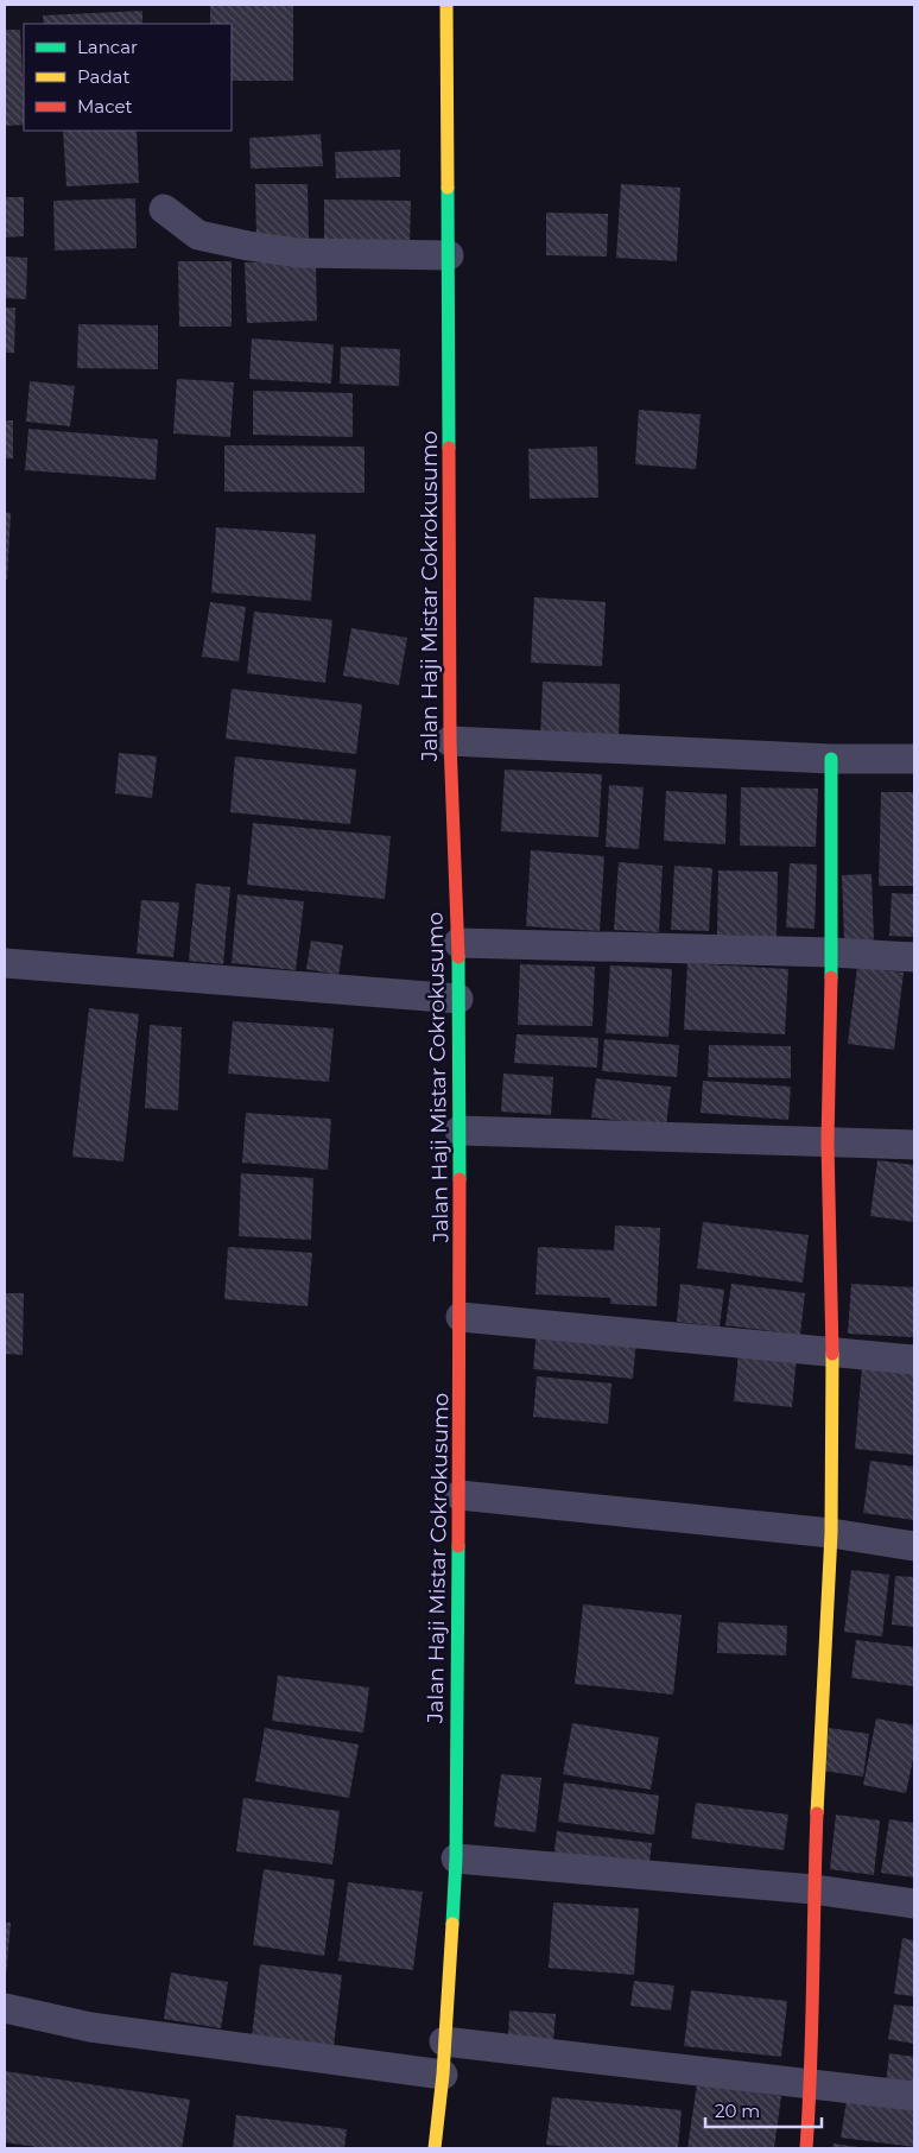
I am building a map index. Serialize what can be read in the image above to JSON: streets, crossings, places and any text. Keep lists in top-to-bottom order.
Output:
{
  "streets": {
    "main road": ["Jalan Haji Mistar Cokrokusumo"]
  },
  "legend": ["Lancar", "Padat", "Macet"],
  "scale_bar": "20 m"
}
